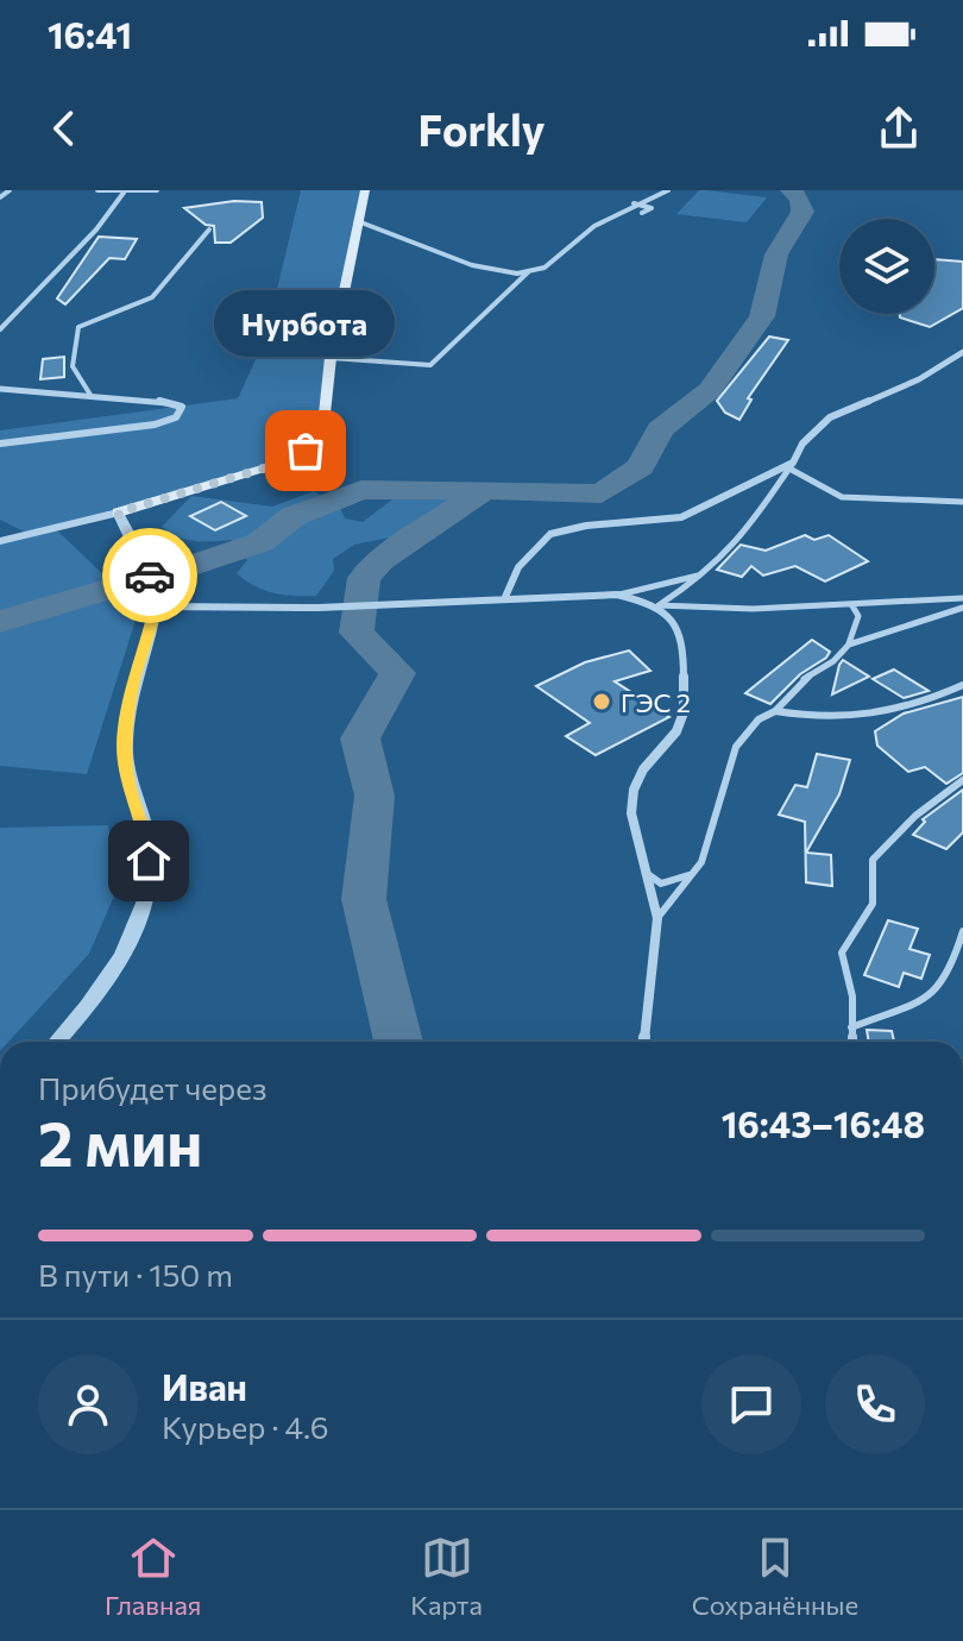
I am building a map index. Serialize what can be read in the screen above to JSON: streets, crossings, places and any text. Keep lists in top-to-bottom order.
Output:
{
  "places": ["Нурбота", "ГЭС 2"],
  "page": {
    "status": "16:41",
    "header": "Forkly",
    "bubble": "Нурбота",
    "heading": ["2 мин", "Прибудет через", "16:43–16:48"],
    "panel": ["Иван", "Курьер · 4.6"],
    "bar": "В пути · 150 m",
    "tabs": ["Главная", "Карта", "Сохранённые"]
  }
}
